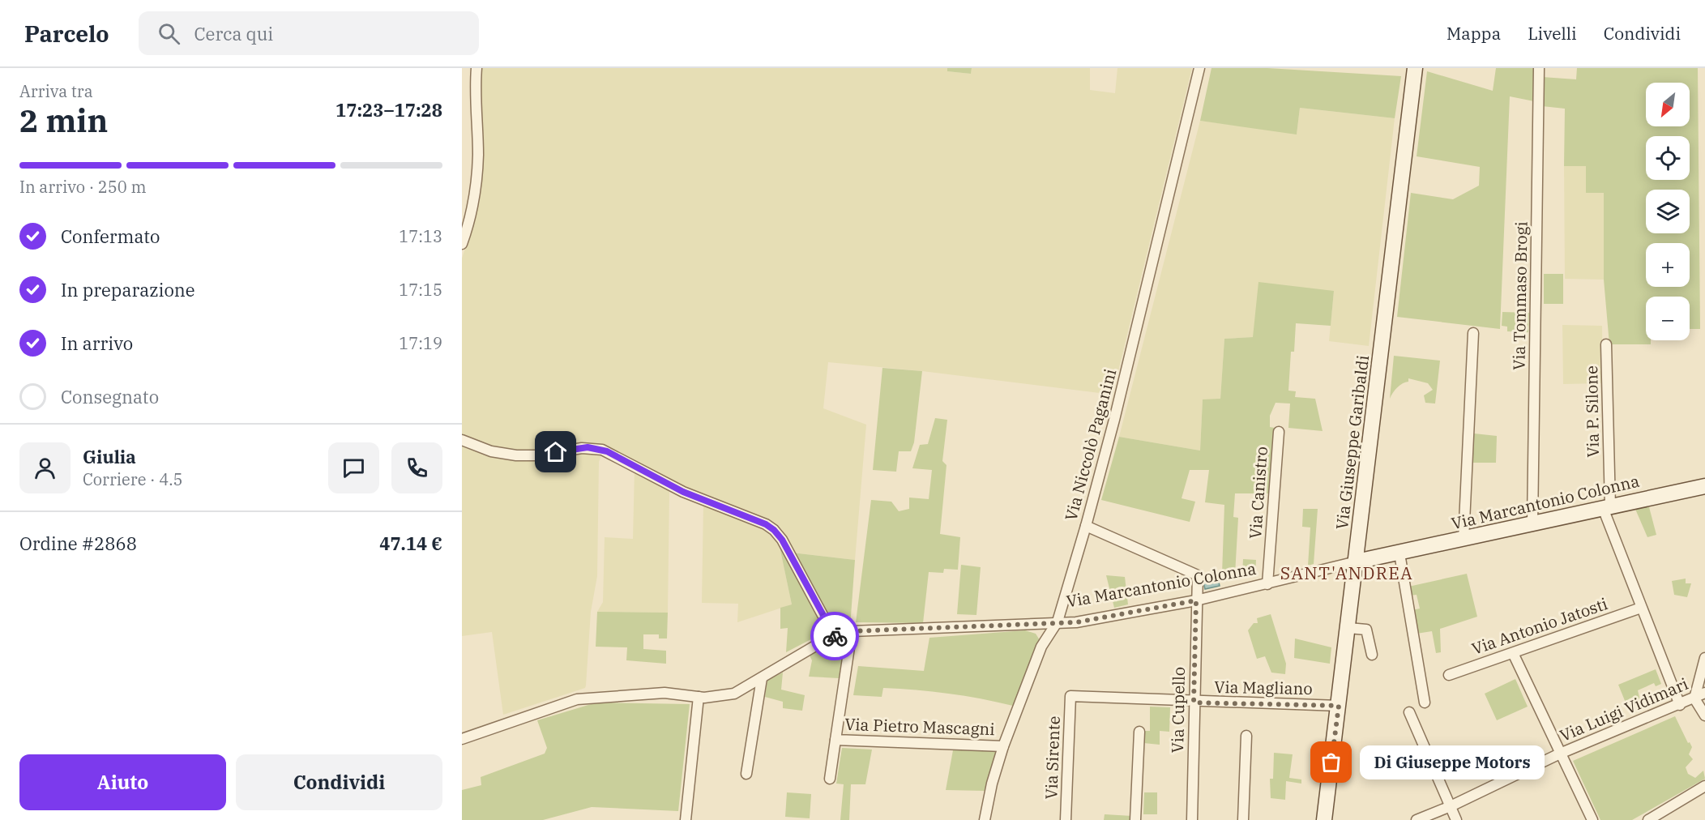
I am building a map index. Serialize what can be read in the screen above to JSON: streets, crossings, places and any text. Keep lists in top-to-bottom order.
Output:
{
  "streets": {
    "street": [
      "Via Tommaso Brogi",
      "Via P. Silone",
      "Via Giuseppe Garibaldi",
      "Via Niccolò Paganini",
      "Via Canistro",
      "Via Marcantonio Colonna",
      "Via Antonio Jatosti",
      "Via Magliano",
      "Via Cupello",
      "Via Luigi Vidimari",
      "Via Pietro Mascagni",
      "Via Sirente"
    ]
  },
  "crossings": [
    ["Via Tommaso Brogi", "Via Marcantonio Colonna"],
    ["Via P. Silone", "Via Marcantonio Colonna"],
    ["Via P. Silone", "Via Antonio Jatosti"],
    ["Via P. Silone", "Via Luigi Vidimari"],
    ["Via Giuseppe Garibaldi", "Via Marcantonio Colonna"],
    ["Via Giuseppe Garibaldi", "Via Magliano"],
    ["Via Niccolò Paganini", "Via Marcantonio Colonna"],
    ["Via Niccolò Paganini", "Via Cupello"],
    ["Via Niccolò Paganini", "Via Pietro Mascagni"],
    ["Via Canistro", "Via Marcantonio Colonna"],
    ["Via Marcantonio Colonna", "Via Cupello"],
    ["Via Marcantonio Colonna", "Via Pietro Mascagni"],
    ["Via Magliano", "Via Cupello"],
    ["Via Magliano", "Via Sirente"]
  ],
  "districts": ["SANT'ANDREA"],
  "places": ["Di Giuseppe Motors"],
  "north": "bottom left",
  "page": {
    "header": "Parcelo",
    "search": "Cerca qui",
    "nav": ["Mappa", "Livelli", "Condividi"],
    "heading": ["2 min", "Arriva tra", "17:23–17:28"],
    "panel": [
      "Giulia",
      "Corriere · 4.5",
      "Ordine #2868",
      "47.14 €"
    ],
    "map_buttons": ["+", "−"],
    "bar": "In arrivo · 250 m",
    "list": [
      ["Confermato", "17:13"],
      ["In preparazione", "17:15"],
      ["In arrivo", "17:19"],
      "Consegnato"
    ],
    "buttons": ["Aiuto", "Condividi"],
    "bubble": "Di Giuseppe Motors"
  }
}
